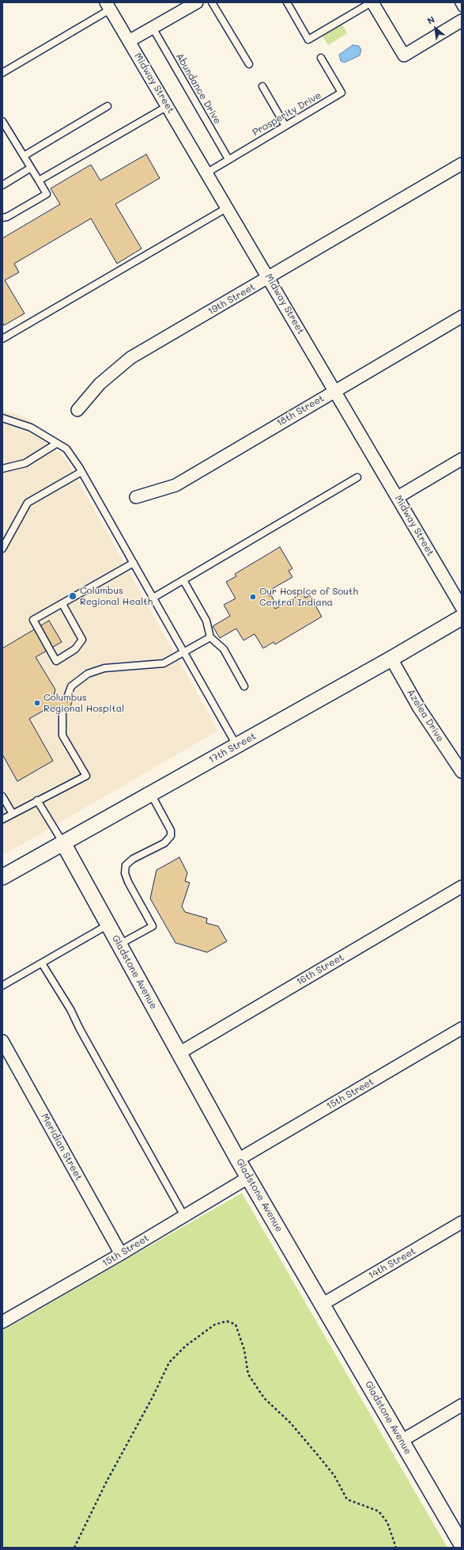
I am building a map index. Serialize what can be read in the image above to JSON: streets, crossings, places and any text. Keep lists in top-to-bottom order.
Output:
{
  "streets": {
    "street": [
      "Midway Street",
      "19th Street",
      "18th Street",
      "Azelea Drive",
      "17th Street",
      "16th Street",
      "Gladstone Avenue",
      "15th Street",
      "Meridian Street",
      "14th Street"
    ],
    "lane": ["Abundance Drive", "Prosperity Drive"]
  },
  "crossings": [
    ["Midway Street", "Prosperity Drive"],
    ["Midway Street", "19th Street"],
    ["Midway Street", "18th Street"],
    ["Abundance Drive", "Prosperity Drive"],
    ["Azelea Drive", "17th Street"],
    ["17th Street", "Gladstone Avenue"],
    ["16th Street", "Gladstone Avenue"],
    ["Gladstone Avenue", "15th Street"],
    ["Gladstone Avenue", "14th Street"],
    ["15th Street", "Meridian Street"]
  ],
  "places": ["Columbus Regional Health", "Our Hospice of South Central Indiana", "Columbus Regional Hospital"],
  "north": "top left"
}
